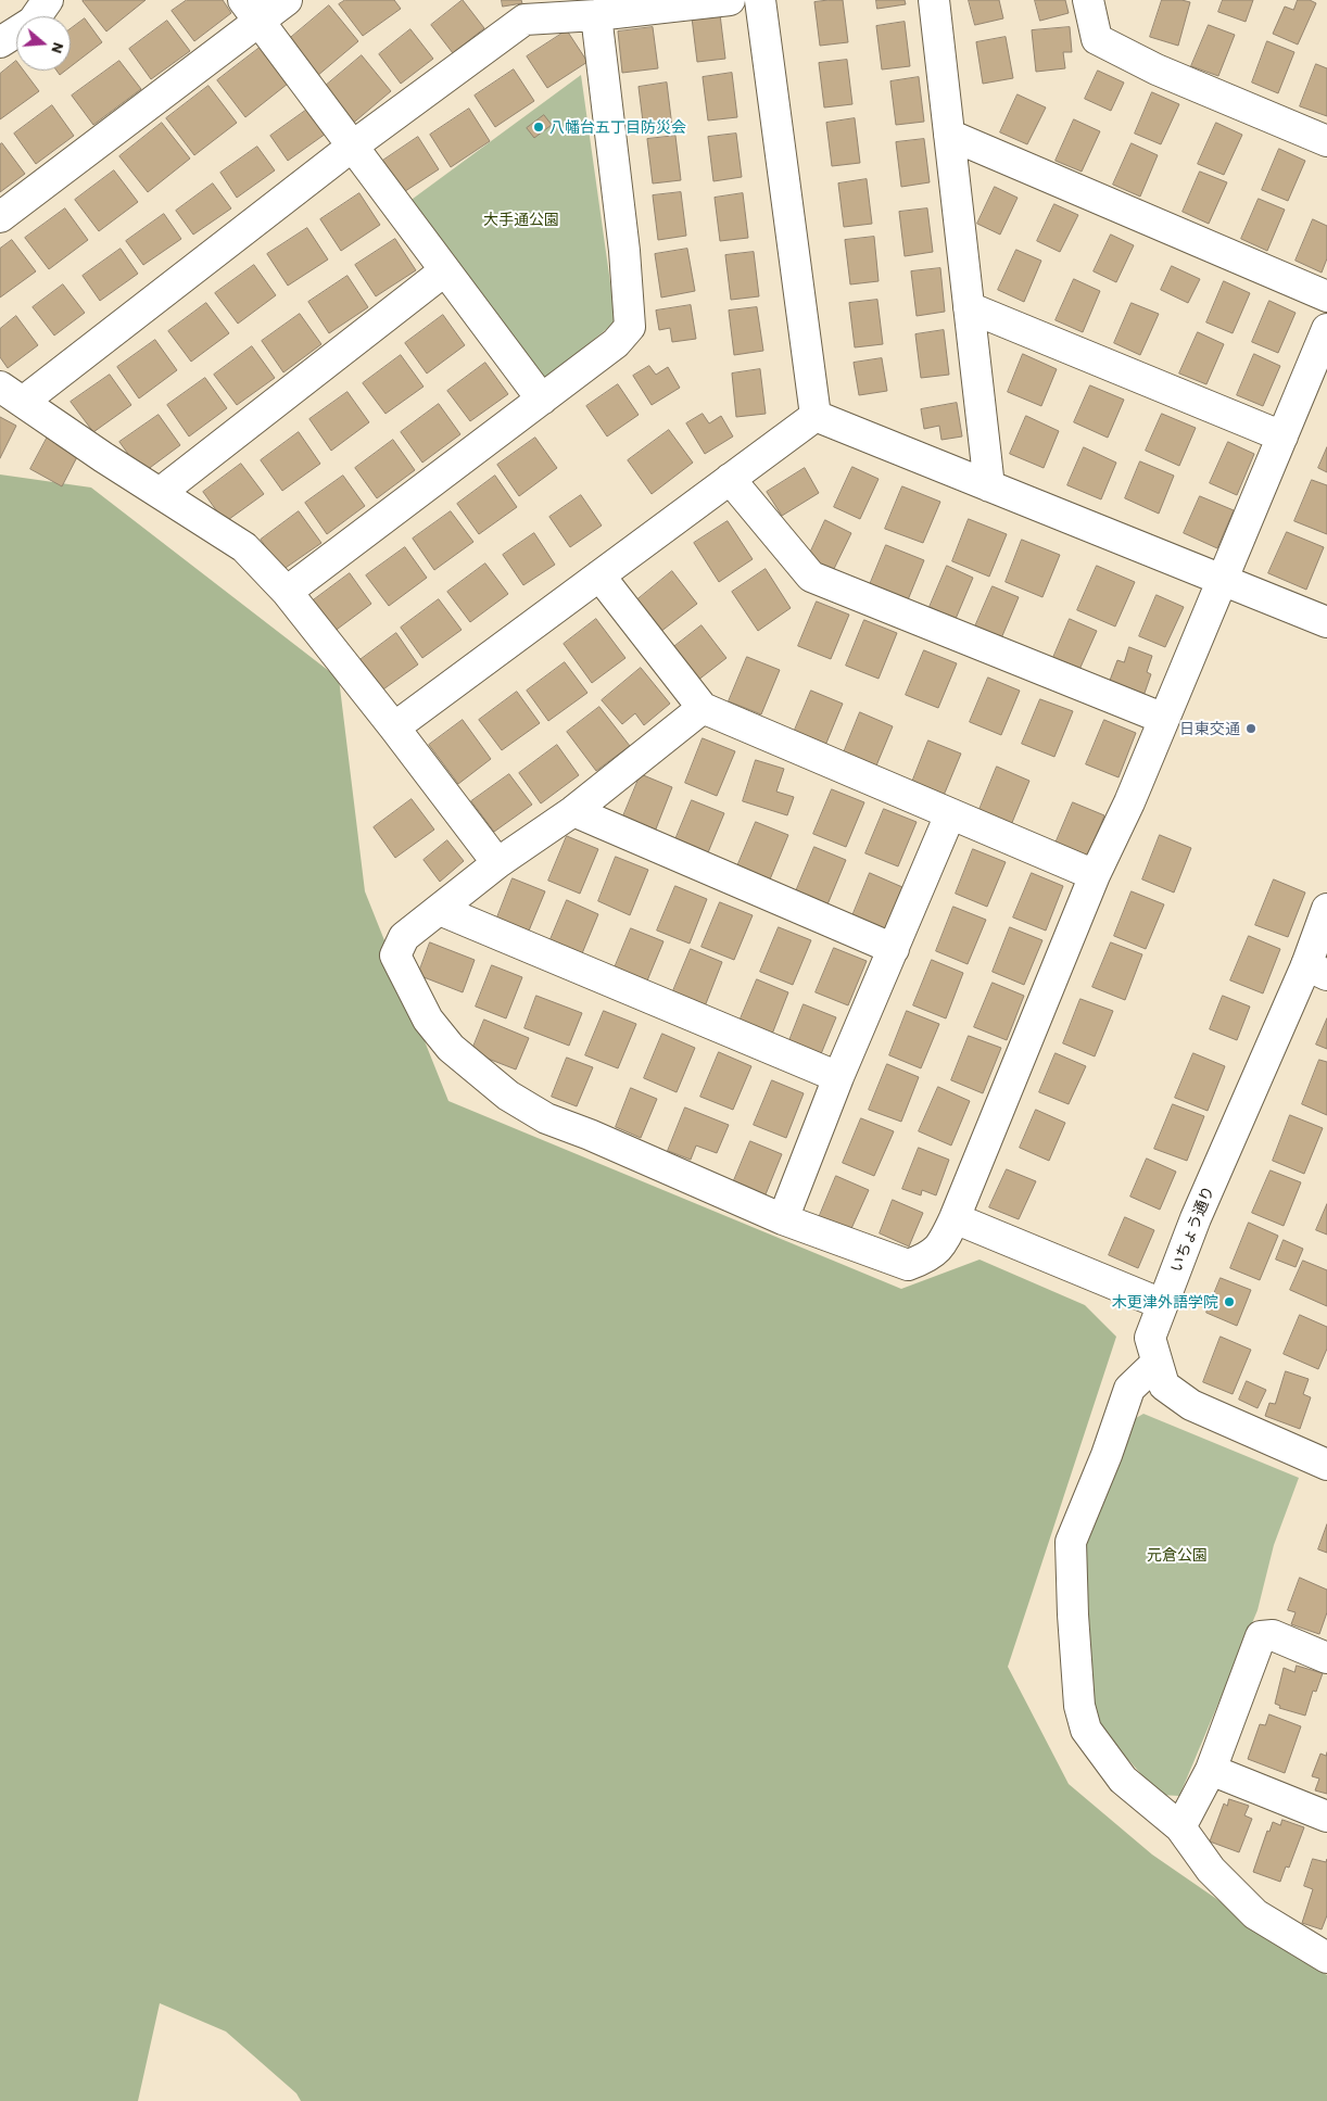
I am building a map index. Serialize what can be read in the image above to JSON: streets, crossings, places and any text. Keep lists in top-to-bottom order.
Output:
{
  "streets": {
    "street": ["いちょう通り"]
  },
  "parks": ["大手通公園", "元倉公園"],
  "places": ["八幡台五丁目防災会", "日東交通", "木更津外語学院"],
  "north": "right"
}
